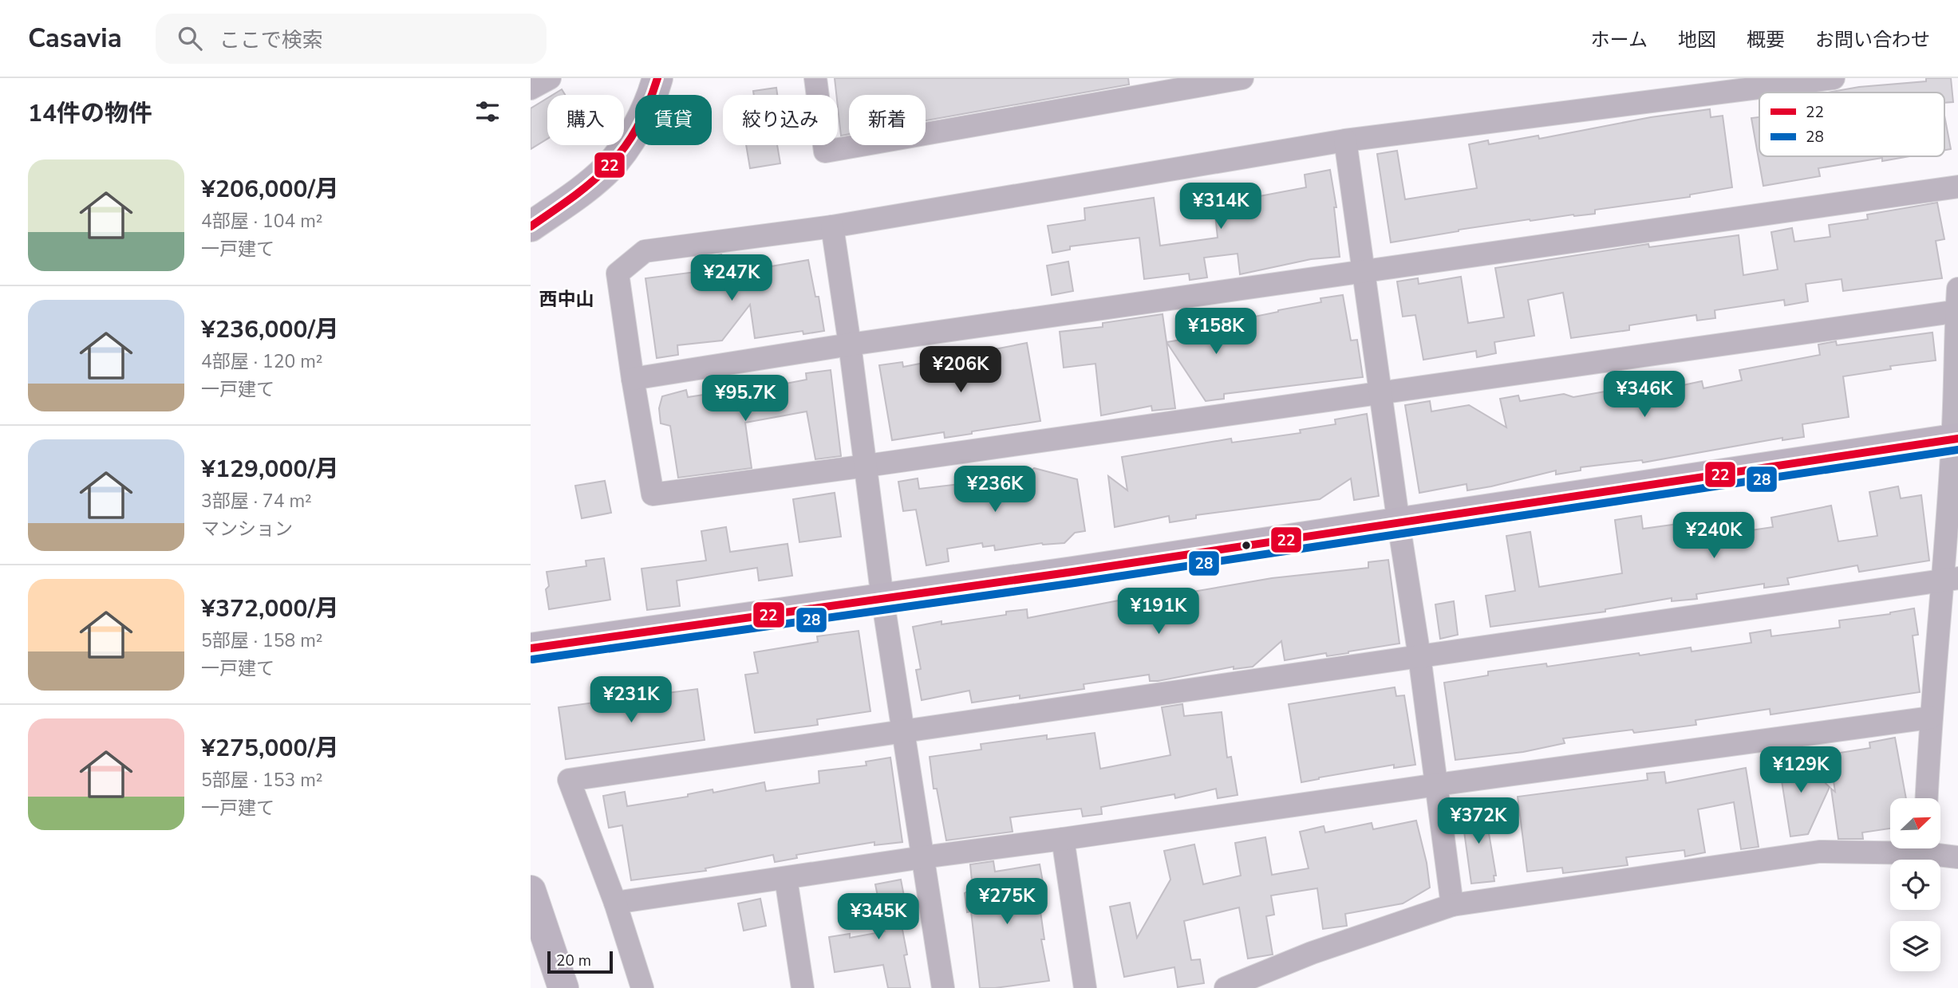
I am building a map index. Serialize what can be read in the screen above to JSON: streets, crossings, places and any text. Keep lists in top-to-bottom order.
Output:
{
  "districts": ["西中山"],
  "lines": ["transit line 22", "transit line 28"],
  "legend": ["22", "28"],
  "scale_bar": "20 m",
  "north": "top right",
  "page": {
    "header": "Casavia",
    "search": "ここで検索",
    "nav": [
      "ホーム",
      "地図",
      "概要",
      "お問い合わせ"
    ],
    "heading": "14件の物件",
    "chip": [
      "購入",
      "賃貸",
      "絞り込み",
      "新着"
    ],
    "list": [
      {
        "name": "¥206,000/月",
        "note": "4部屋 · 104 m² · 一戸建て"
      },
      {
        "name": "¥236,000/月",
        "note": "4部屋 · 120 m² · 一戸建て"
      },
      {
        "name": "¥129,000/月",
        "note": "3部屋 · 74 m² · マンション"
      },
      {
        "name": "¥372,000/月",
        "note": "5部屋 · 158 m² · 一戸建て"
      },
      {
        "name": "¥275,000/月",
        "note": "5部屋 · 153 m² · 一戸建て"
      }
    ],
    "price": [
      "¥314K",
      "¥247K",
      "¥158K",
      "¥206K",
      "¥346K",
      "¥95.7K",
      "¥236K",
      "¥240K",
      "¥191K",
      "¥231K",
      "¥129K",
      "¥372K",
      "¥275K",
      "¥345K"
    ],
    "scale": "20 m"
  }
}
